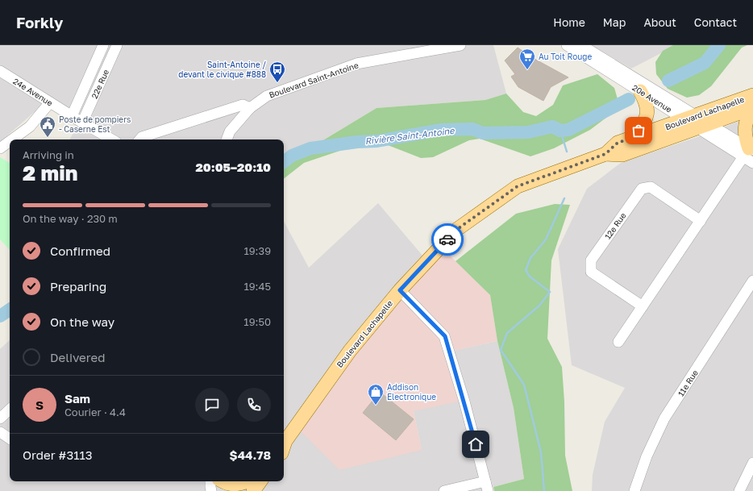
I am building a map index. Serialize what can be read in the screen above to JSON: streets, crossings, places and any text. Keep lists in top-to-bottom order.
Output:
{
  "streets": {
    "main road": ["Boulevard Lachapelle"],
    "street": [
      "Boulevard Saint-Antoine",
      "22e Rue",
      "24e Avenue",
      "20e Avenue",
      "12e Rue",
      "11e Rue"
    ]
  },
  "crossings": [
    ["22e Rue", "24e Avenue"],
    ["20e Avenue", "Boulevard Lachapelle"]
  ],
  "water": ["Rivière Saint-Antoine"],
  "places": {
    "supermarket": ["Au Toit Rouge"],
    "bus stop": ["Saint-Antoine / devant le civique #888"],
    "public building": ["Poste de pompiers - Caserne Est"],
    "shop": ["Addison Electronique"]
  },
  "page": {
    "header": "Forkly",
    "nav": [
      "Home",
      "Map",
      "About",
      "Contact"
    ],
    "heading": ["2 min", "Arriving in", "20:05–20:10"],
    "panel": [
      "Sam",
      "Courier · 4.4",
      "Order #3113",
      "$44.78"
    ],
    "bar": "On the way · 230 m",
    "list": [
      ["Confirmed", "19:39"],
      ["Preparing", "19:45"],
      ["On the way", "19:50"],
      "Delivered"
    ],
    "round": "S"
  }
}
